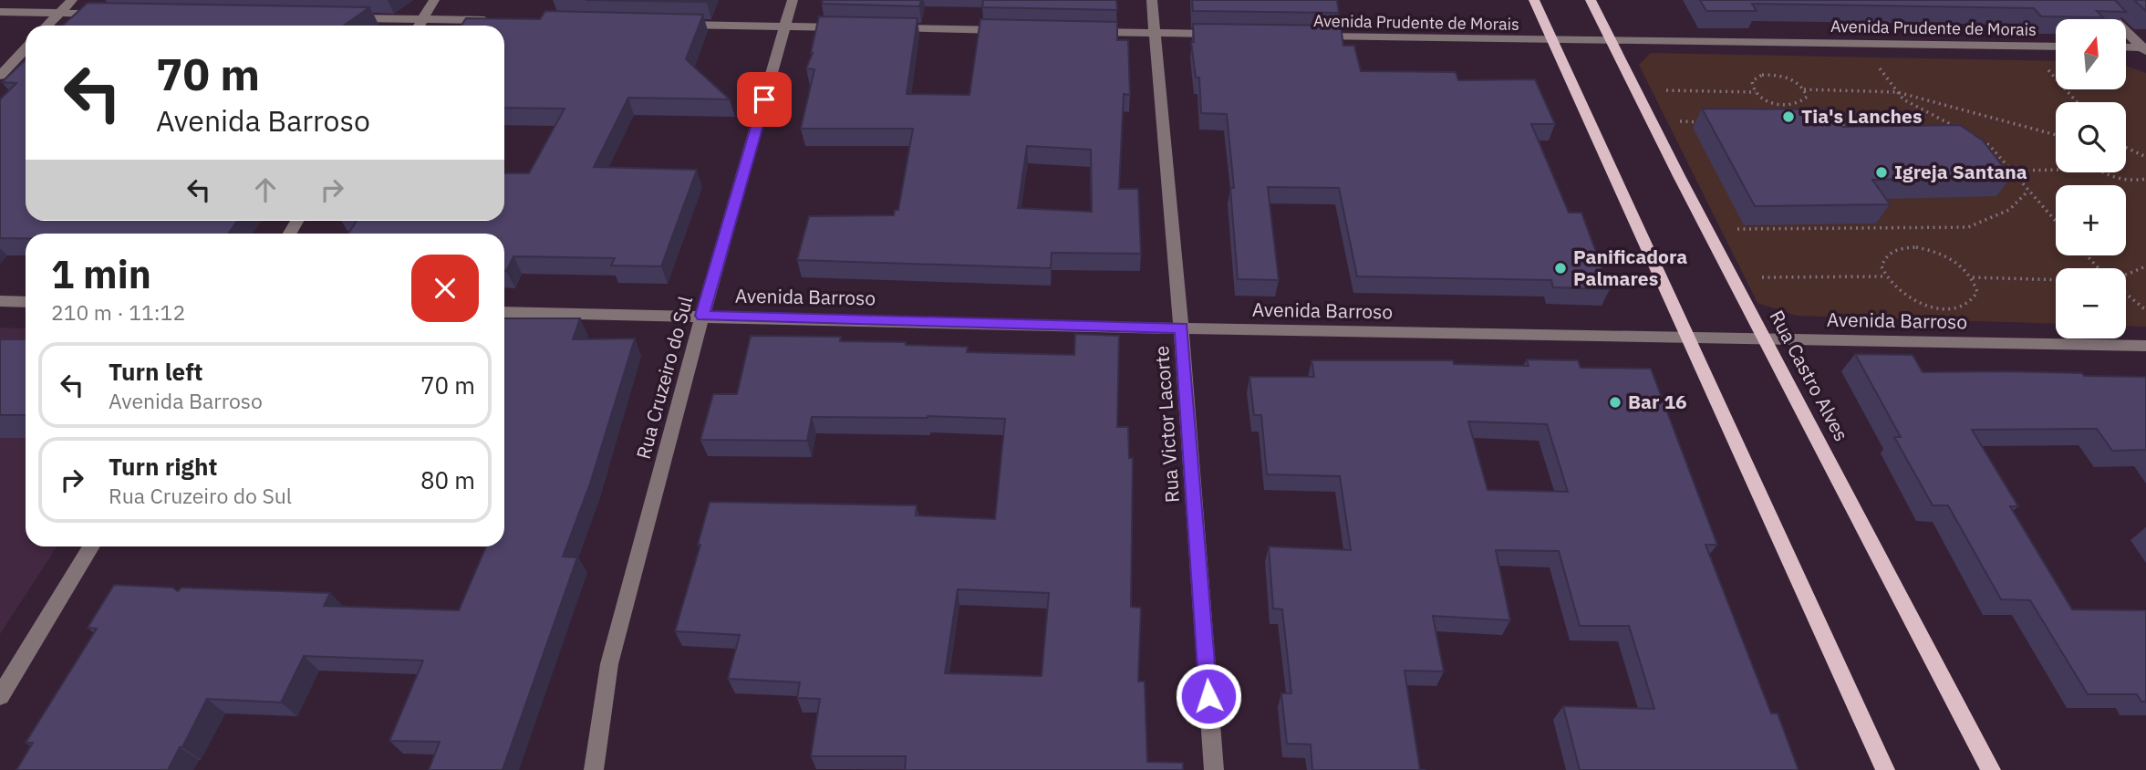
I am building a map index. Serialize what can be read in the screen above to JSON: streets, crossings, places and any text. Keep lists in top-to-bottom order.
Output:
{
  "streets": {
    "main road": ["Rua Castro Alves"],
    "street": [
      "Avenida Prudente de Morais",
      "Avenida Barroso",
      "Rua Cruzeiro do Sul",
      "Rua Victor Lacorte"
    ]
  },
  "crossings": [
    ["Avenida Prudente de Morais", "Rua Castro Alves"],
    ["Avenida Barroso", "Rua Castro Alves"],
    ["Avenida Barroso", "Rua Cruzeiro do Sul"],
    ["Avenida Barroso", "Rua Victor Lacorte"]
  ],
  "places": [
    "Tia's Lanches",
    "Igreja Santana",
    "Panificadora Palmares",
    "Bar 16"
  ],
  "north": "top",
  "page": {
    "map_buttons": ["+", "−"],
    "turn": ["70 m", "Avenida Barroso"],
    "heading": ["1 min", "210 m · 11:12"],
    "list": [
      {
        "name": "Turn left",
        "note": "Avenida Barroso",
        "value": "70 m"
      },
      {
        "name": "Turn right",
        "note": "Rua Cruzeiro do Sul",
        "value": "80 m"
      }
    ]
  }
}
